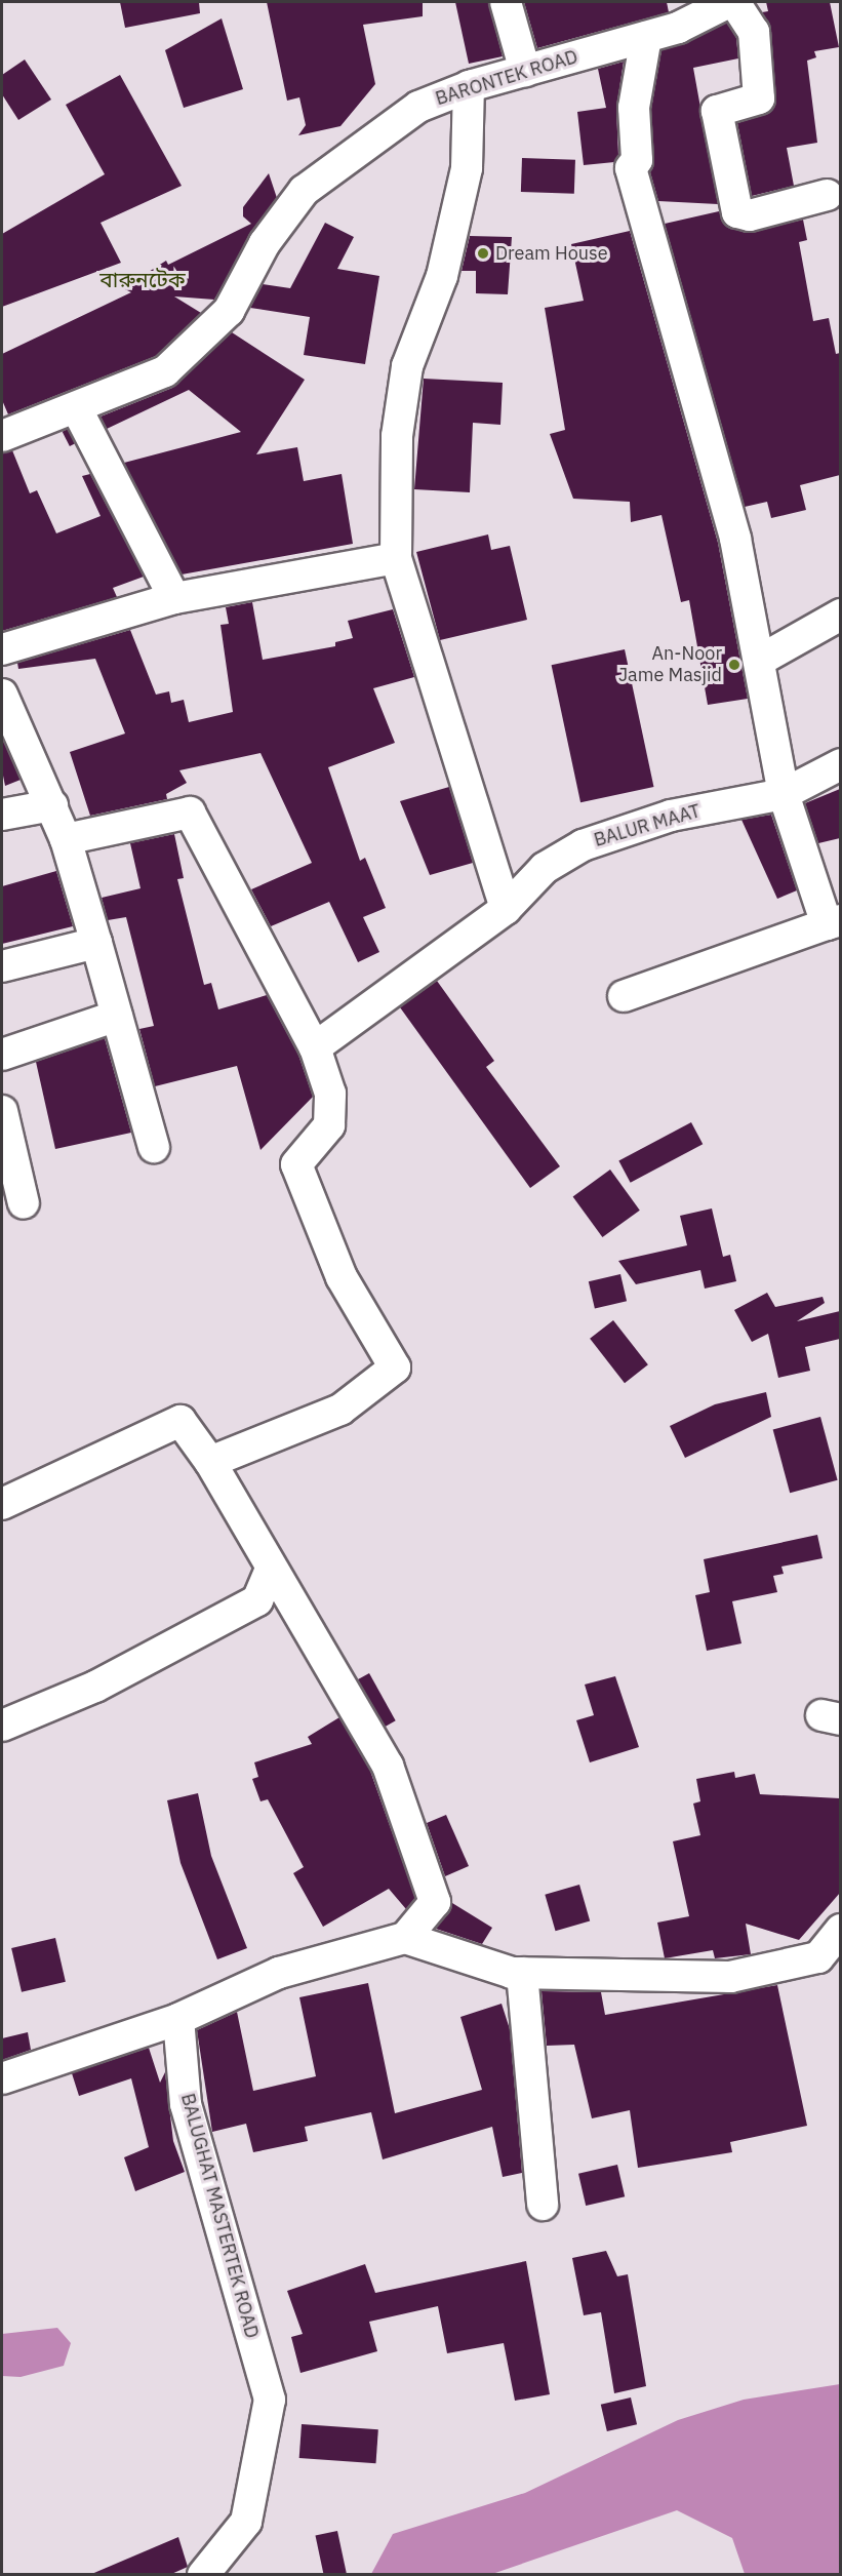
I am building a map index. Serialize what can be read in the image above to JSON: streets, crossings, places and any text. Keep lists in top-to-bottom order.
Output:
{
  "streets": {
    "street": ["BARONTEK ROAD", "BALUR MAAT", "BALUGHAT MASTERTEK ROAD"]
  },
  "districts": ["বারুনটেক"],
  "places": ["Dream House", "An-Noor Jame Masjid"]
}
